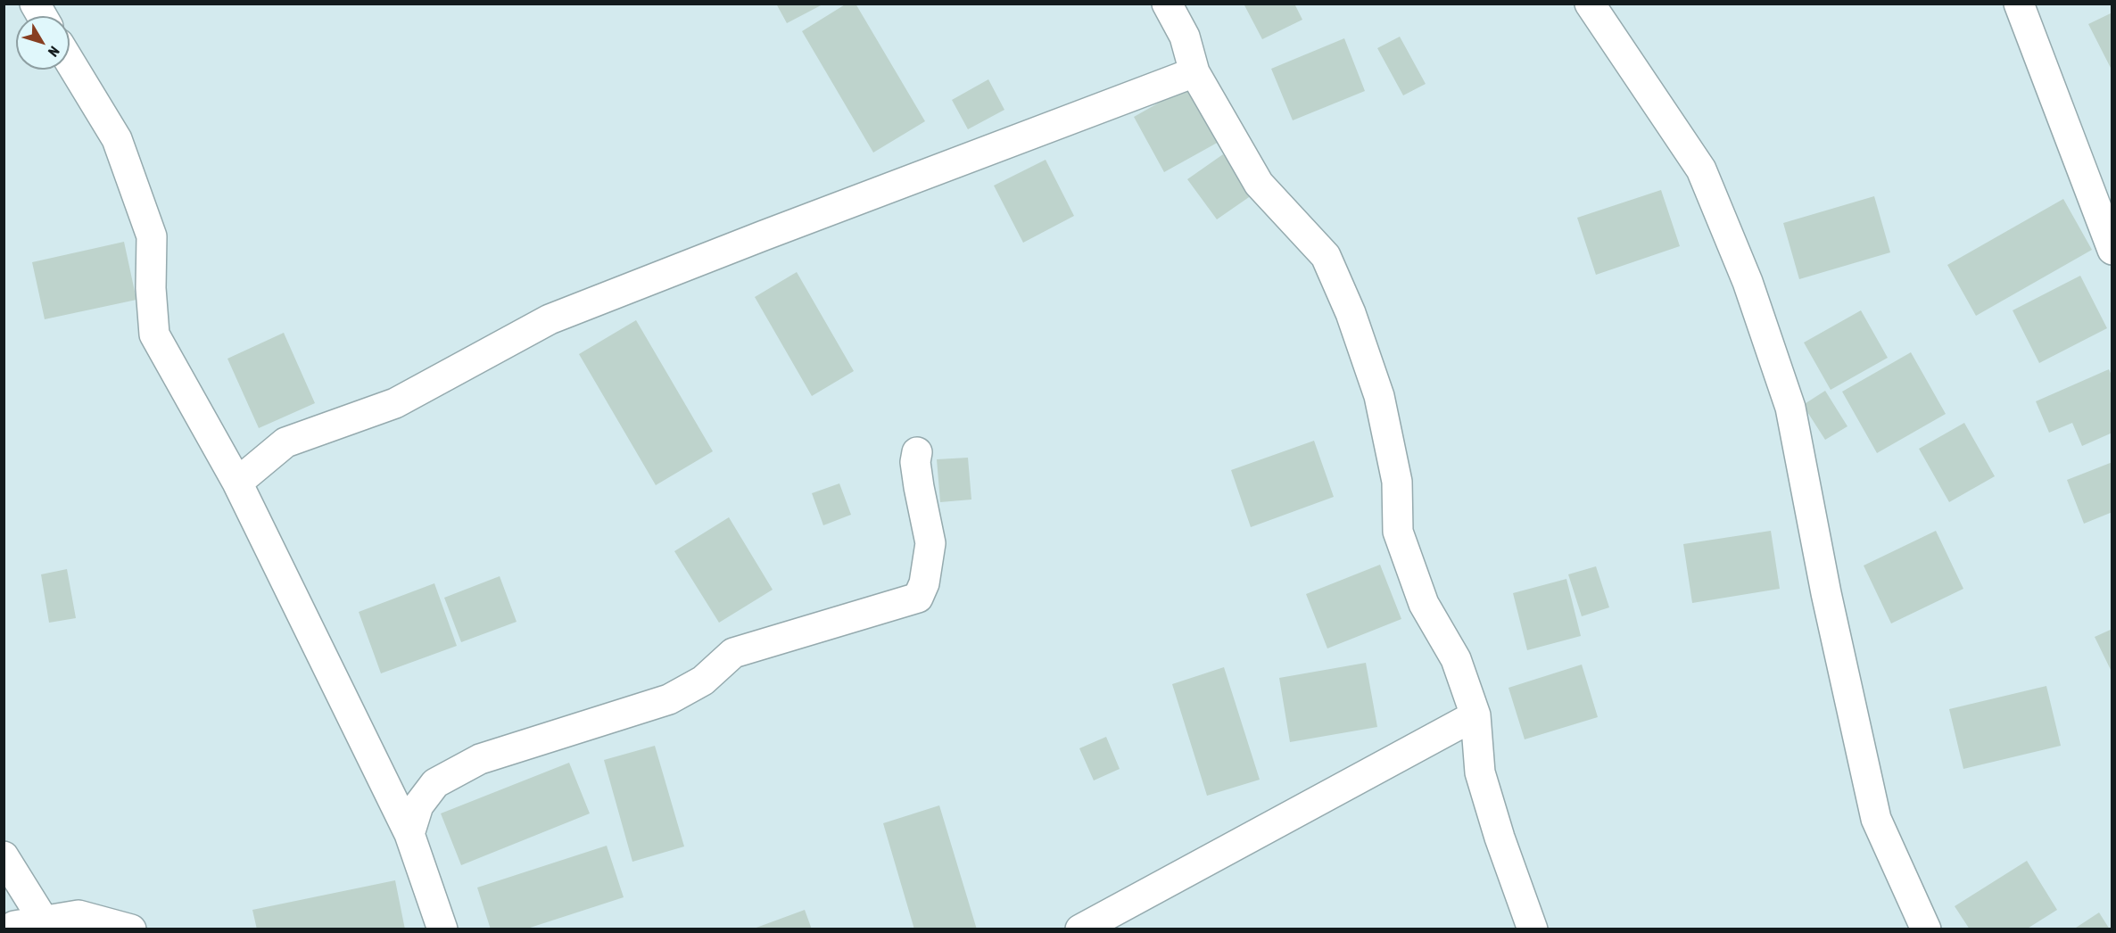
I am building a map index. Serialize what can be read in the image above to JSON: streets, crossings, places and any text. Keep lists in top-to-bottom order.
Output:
{
  "north": "bottom right"
}
